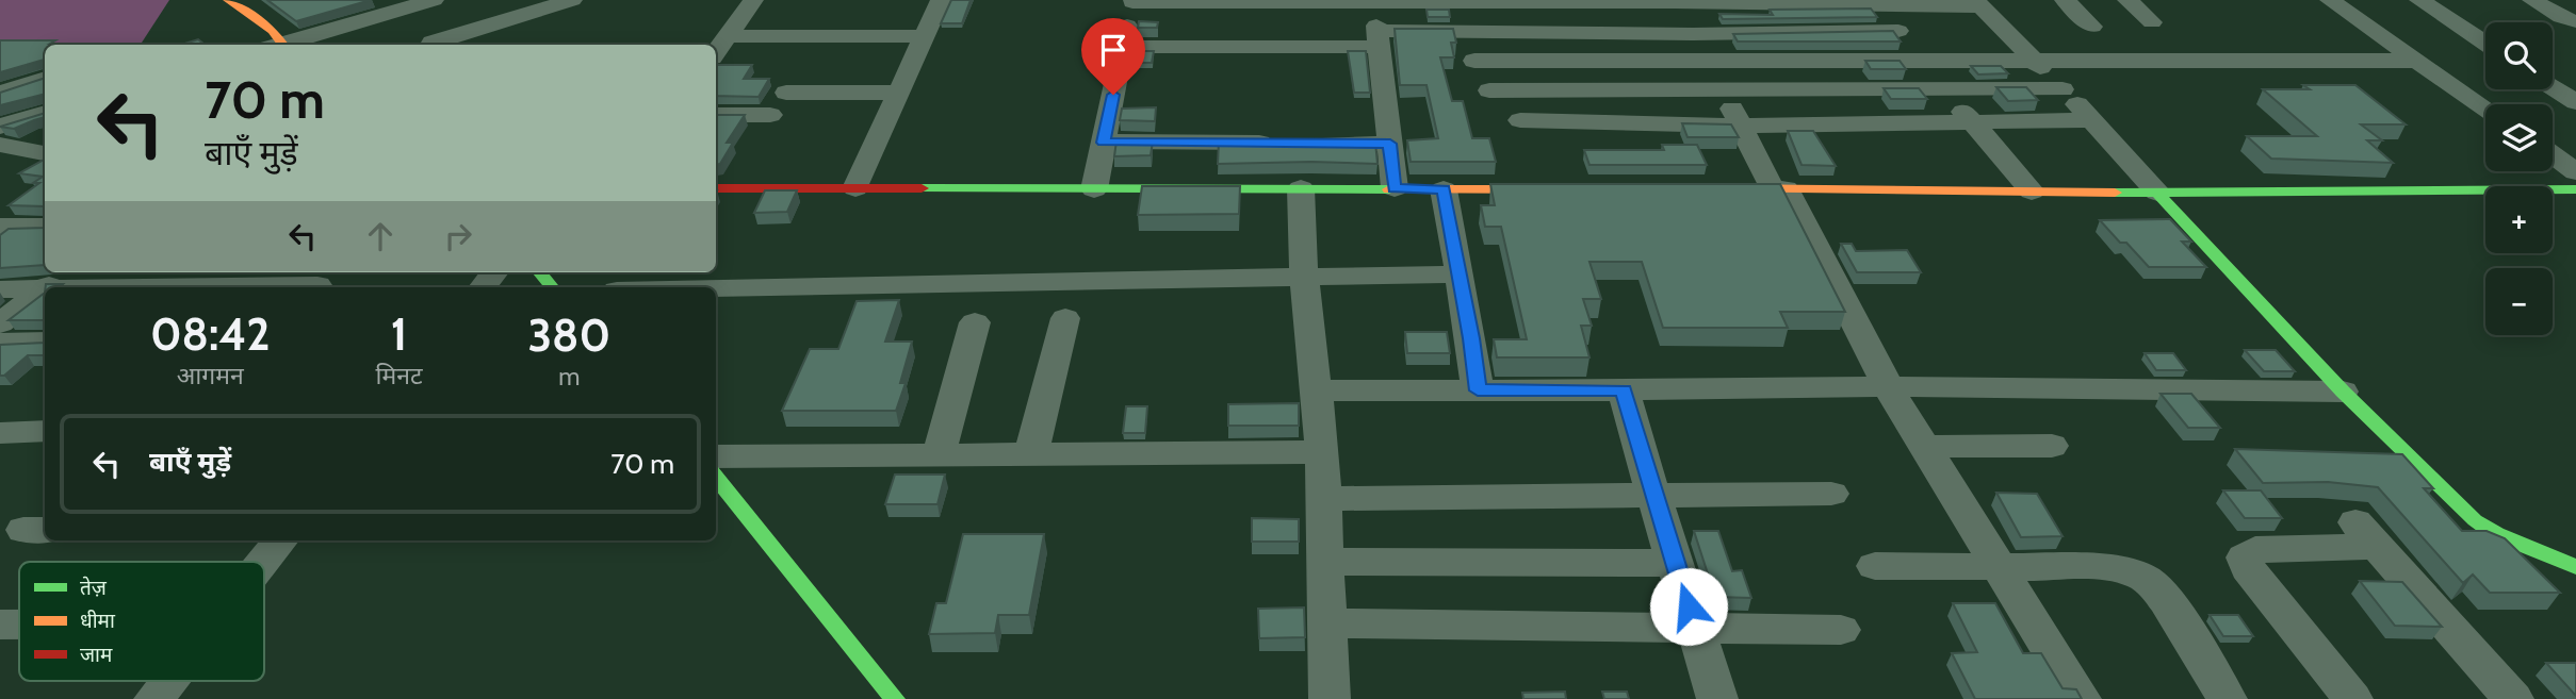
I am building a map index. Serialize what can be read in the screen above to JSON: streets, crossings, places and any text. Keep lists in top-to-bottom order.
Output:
{
  "legend": ["तेज़", "धीमा", "जाम"],
  "page": {
    "map_buttons": ["+", "−"],
    "turn": ["70 m", "बाएँ मुड़ें"],
    "eta": [
      "08:42",
      "आगमन",
      "1",
      "मिनट",
      "380",
      "m"
    ],
    "list": [
      {
        "name": "बाएँ मुड़ें",
        "value": "70 m"
      }
    ]
  }
}
